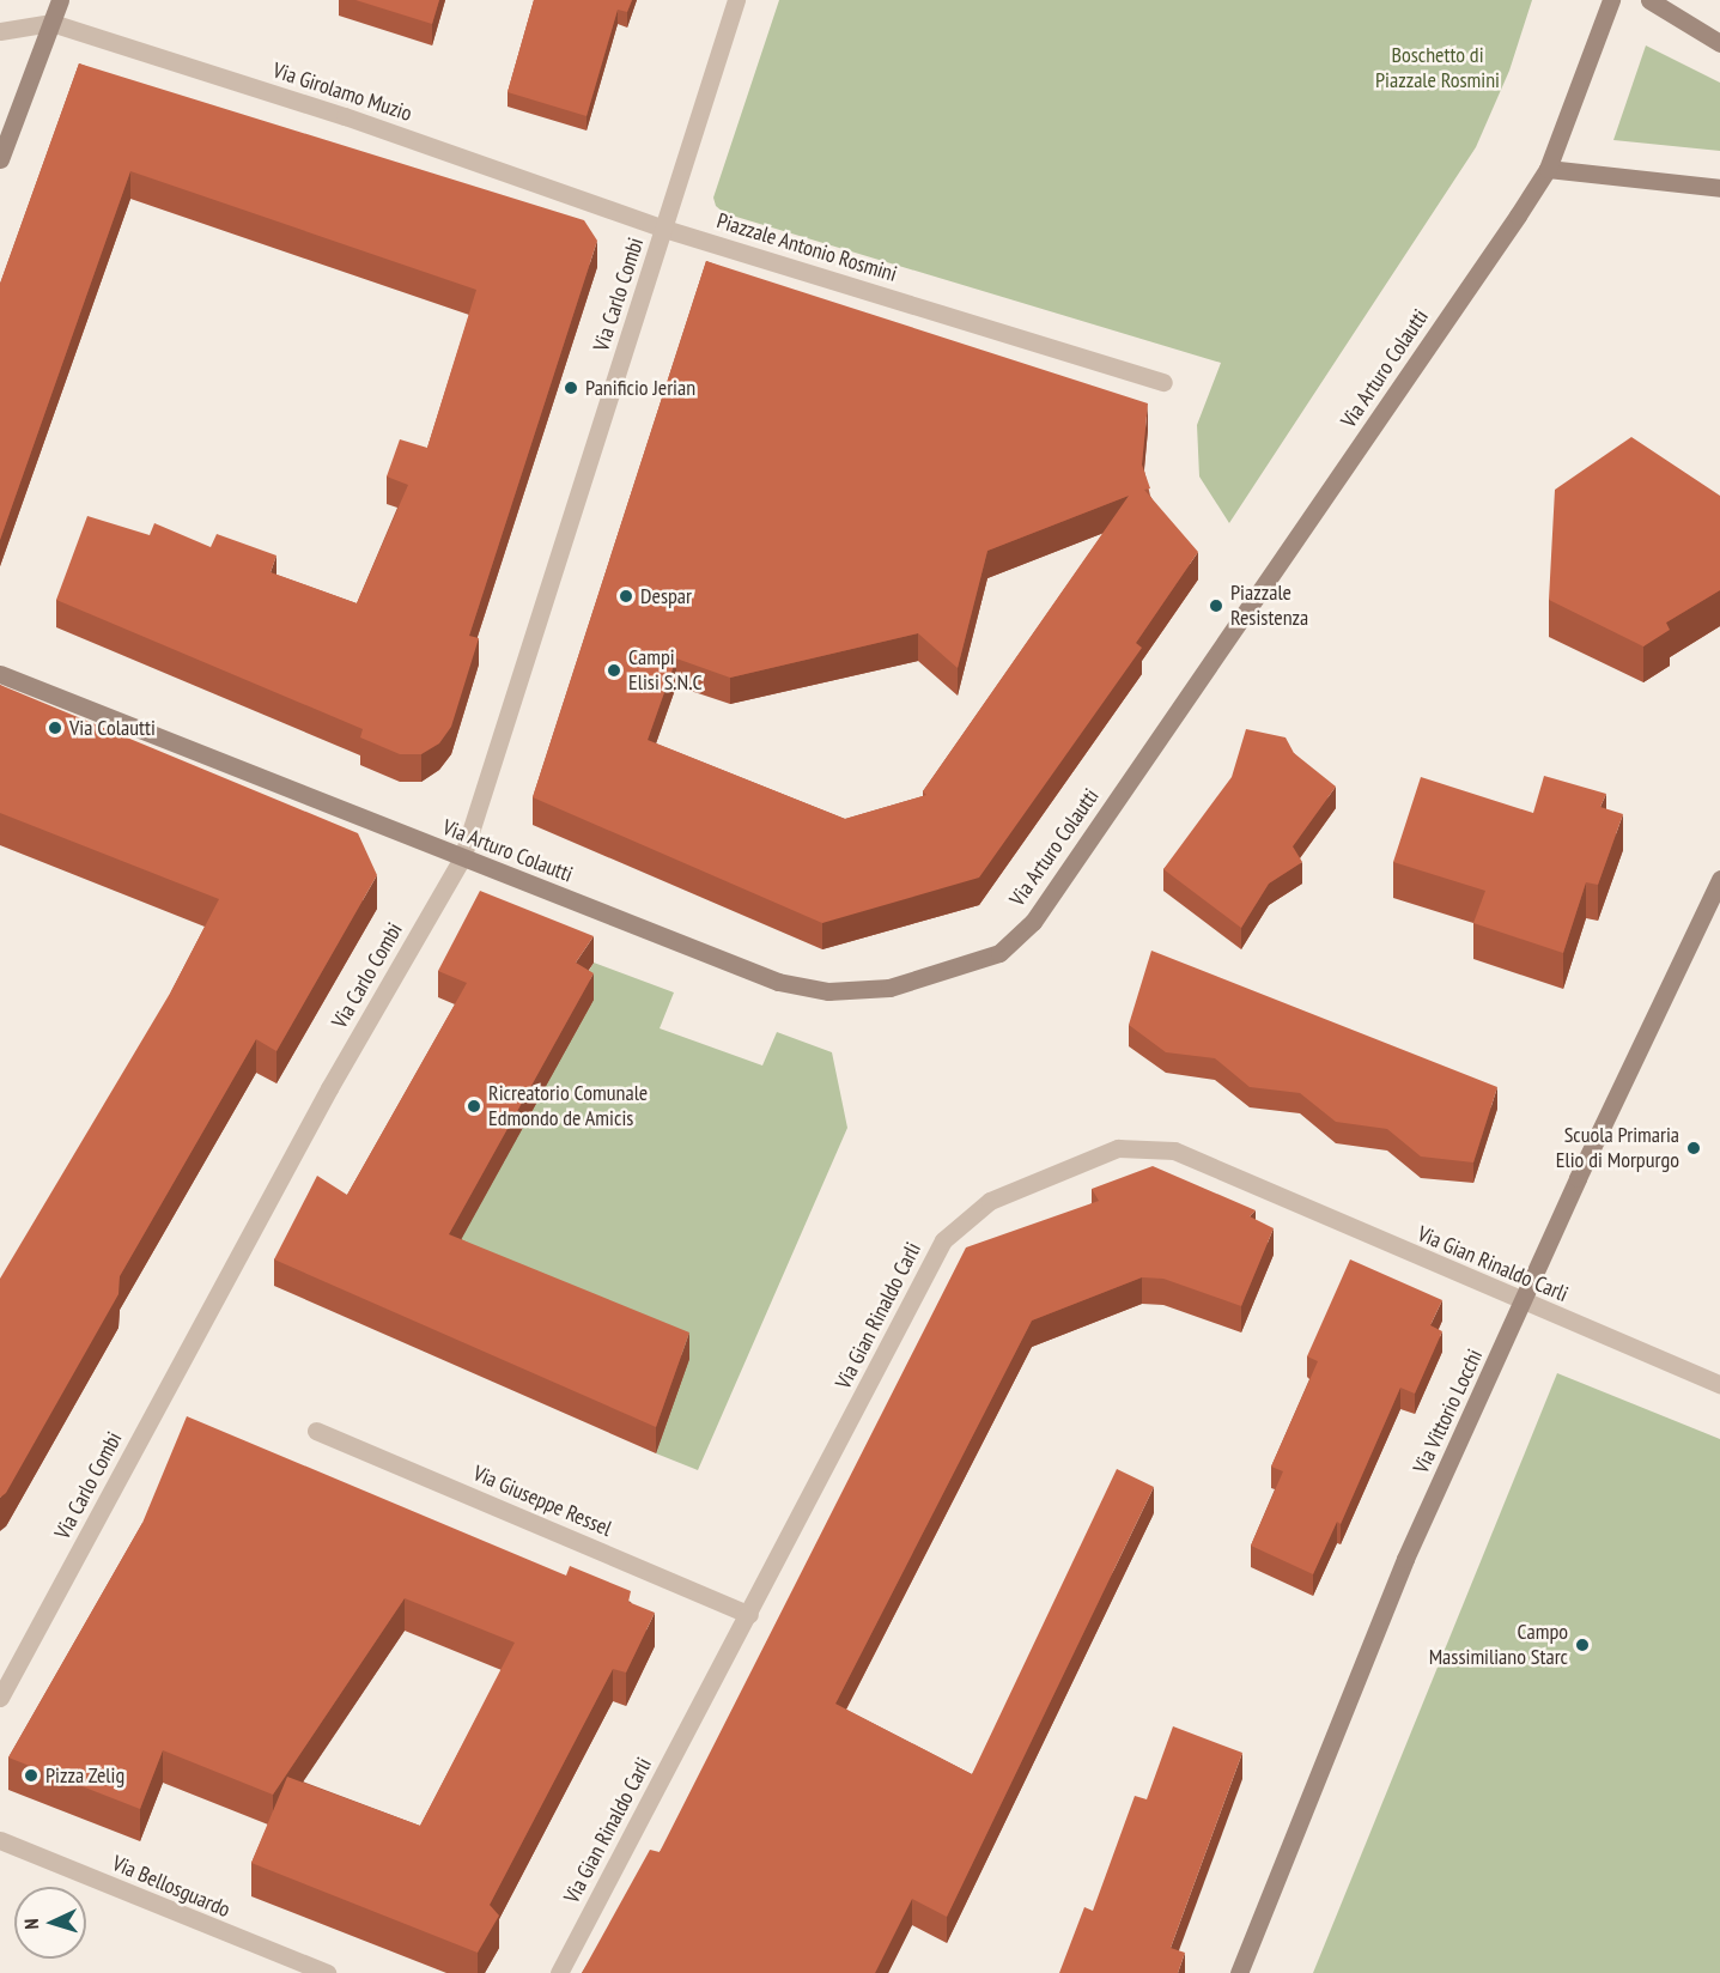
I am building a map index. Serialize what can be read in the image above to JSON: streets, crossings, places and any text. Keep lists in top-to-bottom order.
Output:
{
  "streets": {
    "street": [
      "Via Girolamo Muzio",
      "Piazzale Antonio Rosmini",
      "Via Carlo Combi",
      "Via Arturo Colautti",
      "Via Gian Rinaldo Carli",
      "Via Vittorio Locchi",
      "Via Giuseppe Ressel",
      "Via Bellosguardo"
    ]
  },
  "crossings": [
    ["Via Girolamo Muzio", "Piazzale Antonio Rosmini"],
    ["Via Girolamo Muzio", "Via Carlo Combi"],
    ["Piazzale Antonio Rosmini", "Via Carlo Combi"],
    ["Via Carlo Combi", "Via Arturo Colautti"],
    ["Via Gian Rinaldo Carli", "Via Vittorio Locchi"],
    ["Via Gian Rinaldo Carli", "Via Giuseppe Ressel"]
  ],
  "parks": ["Boschetto di Piazzale Rosmini"],
  "places": [
    "Panificio Jerian",
    "Despar",
    "Piazzale Resistenza",
    "Campi Elisi S.N.C",
    "Via Colautti",
    "Ricreatorio Comunale Edmondo de Amicis",
    "Scuola Primaria Elio di Morpurgo",
    "Campo Massimiliano Starc",
    "Pizza Zelig"
  ],
  "north": "left"
}
